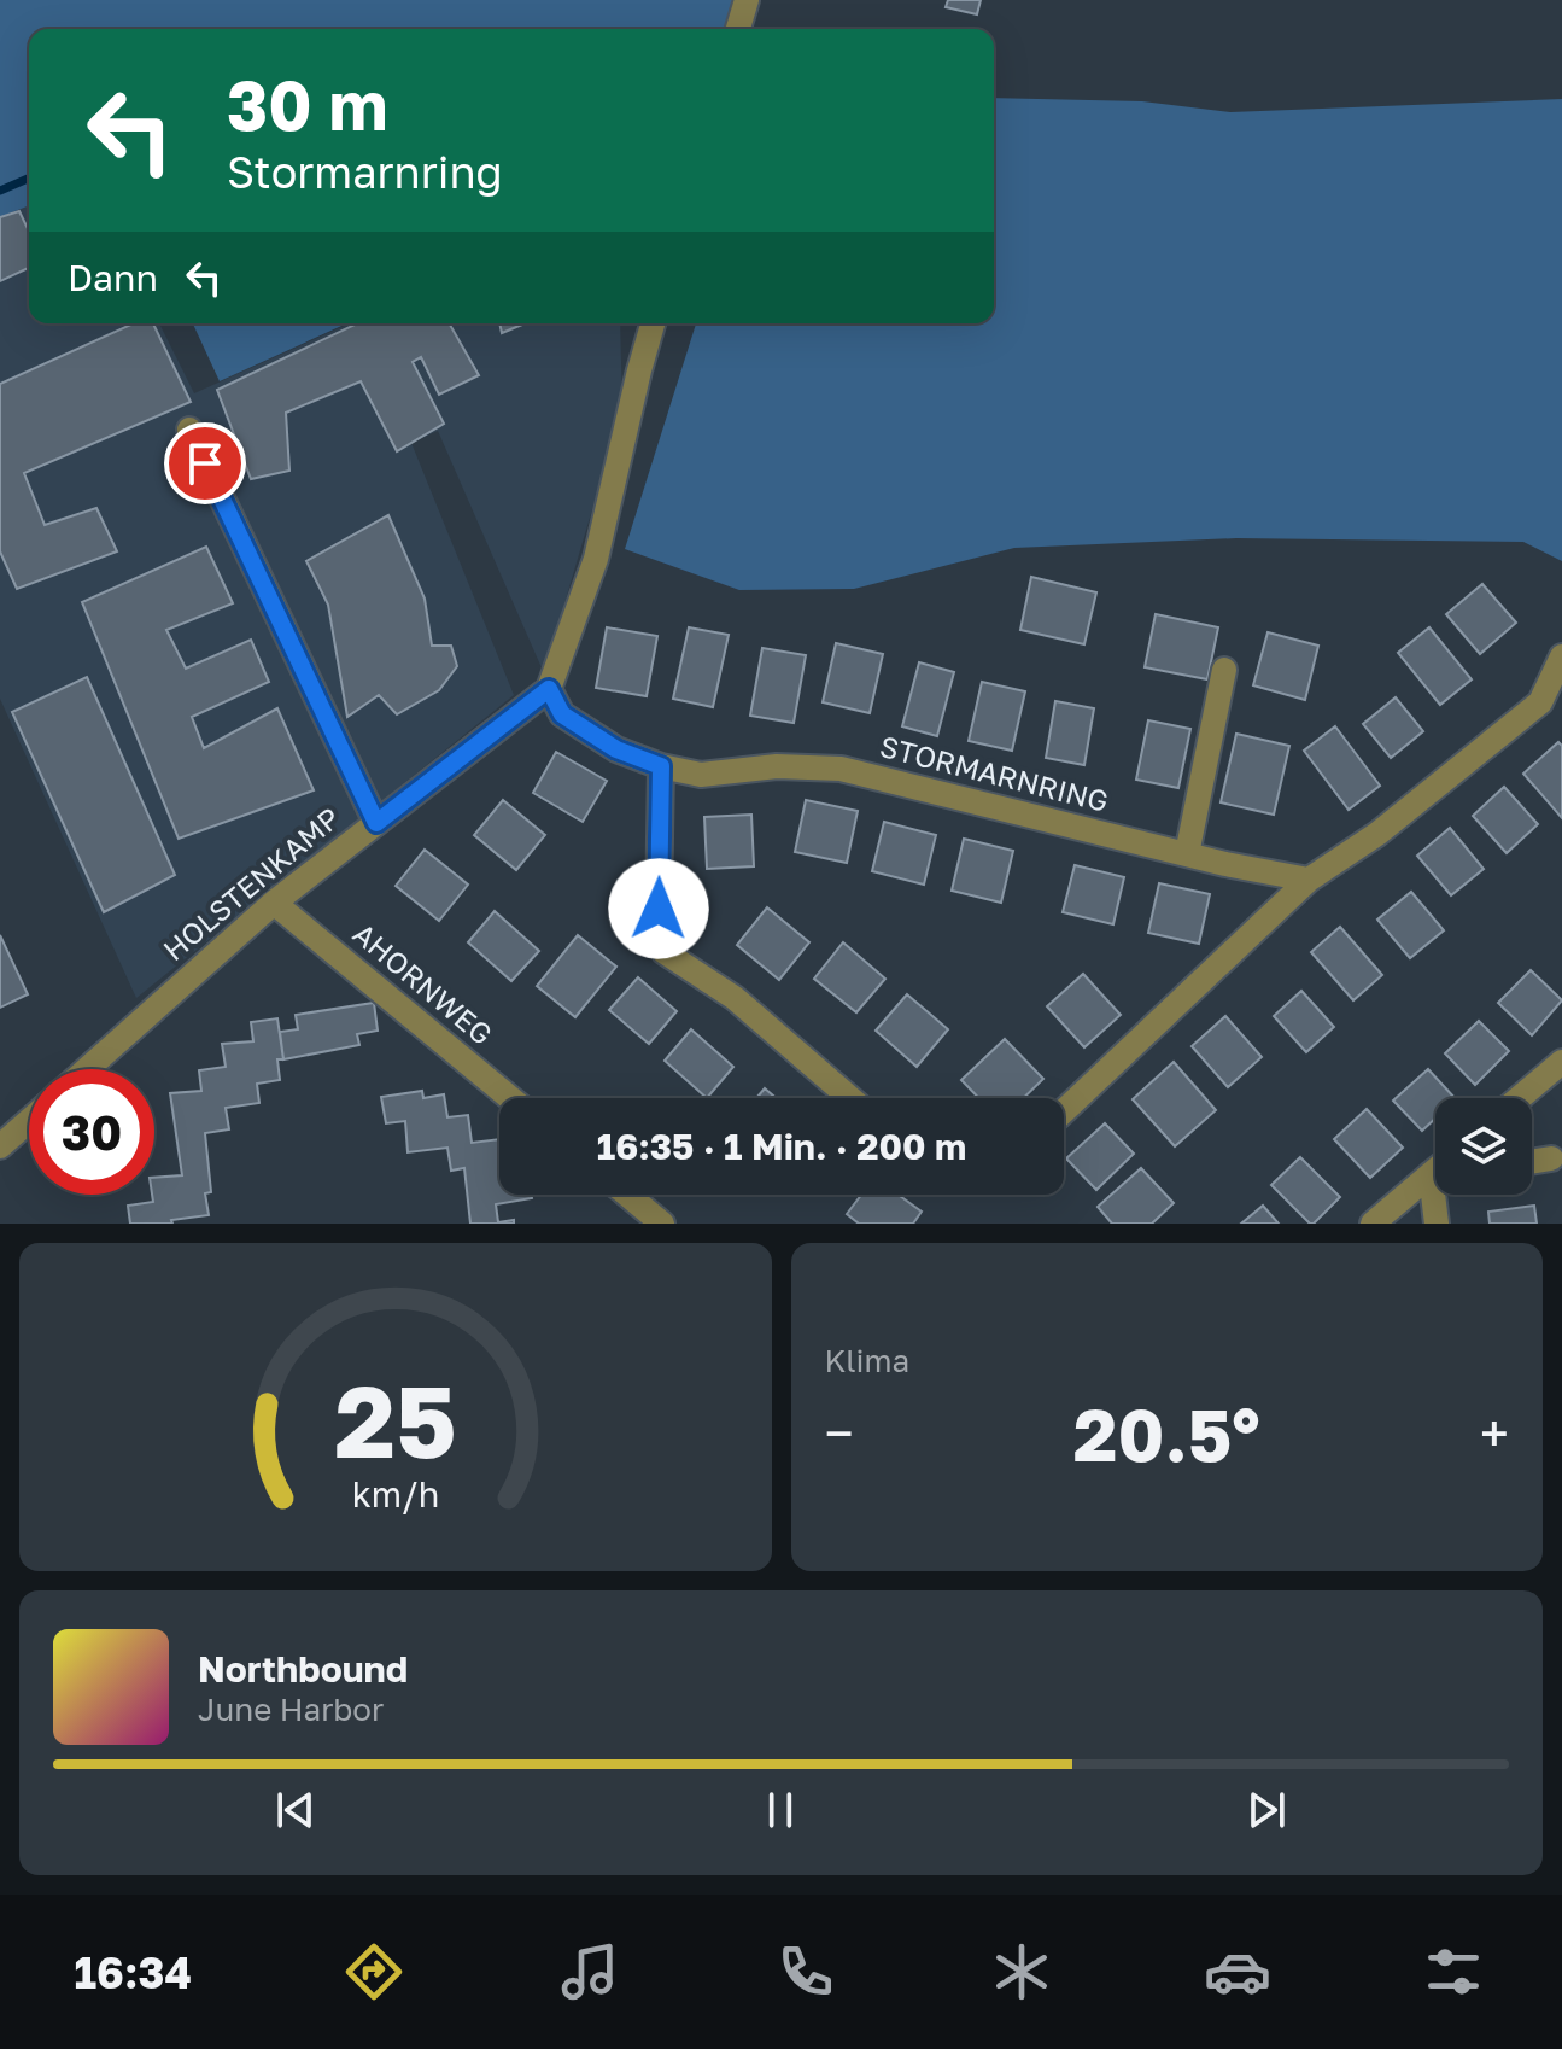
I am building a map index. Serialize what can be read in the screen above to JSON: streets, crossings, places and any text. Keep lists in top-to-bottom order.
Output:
{
  "streets": {
    "street": ["STORMARNRING", "HOLSTENKAMP", "AHORNWEG"]
  },
  "crossings": [
    ["STORMARNRING", "HOLSTENKAMP"],
    ["HOLSTENKAMP", "AHORNWEG"]
  ],
  "page": {
    "turn": ["30 m", "Stormarnring"],
    "then": "Dann",
    "limit": "30",
    "trip": "16:35 · 1 Min. · 200 m",
    "tile": "Klima",
    "heat": ["−", "20.5°", "+"],
    "song": ["Northbound", "June Harbor"],
    "tabs": "16:34",
    "gauge": ["25", "km/h"]
  }
}
